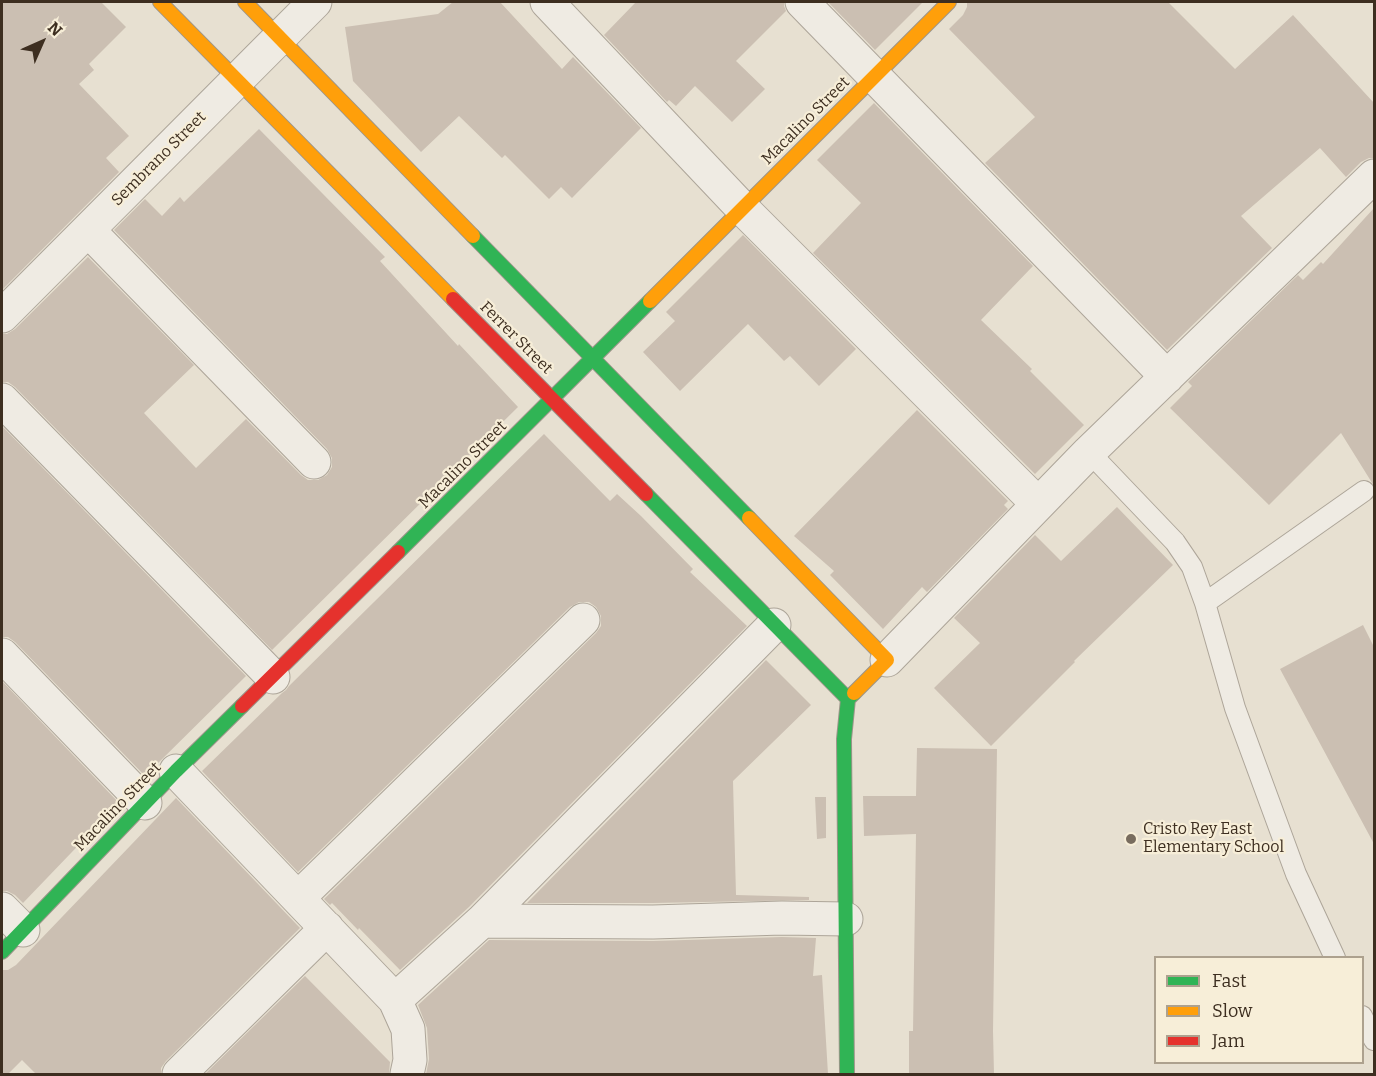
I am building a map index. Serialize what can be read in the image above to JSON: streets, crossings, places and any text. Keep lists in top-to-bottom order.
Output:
{
  "streets": {
    "street": ["Macalino Street", "Sembrano Street", "Ferrer Street"]
  },
  "crossings": [
    ["Macalino Street", "Ferrer Street"],
    ["Sembrano Street", "Ferrer Street"]
  ],
  "places": ["Cristo Rey East Elementary School"],
  "legend": ["Fast", "Slow", "Jam"],
  "north": "top right"
}
